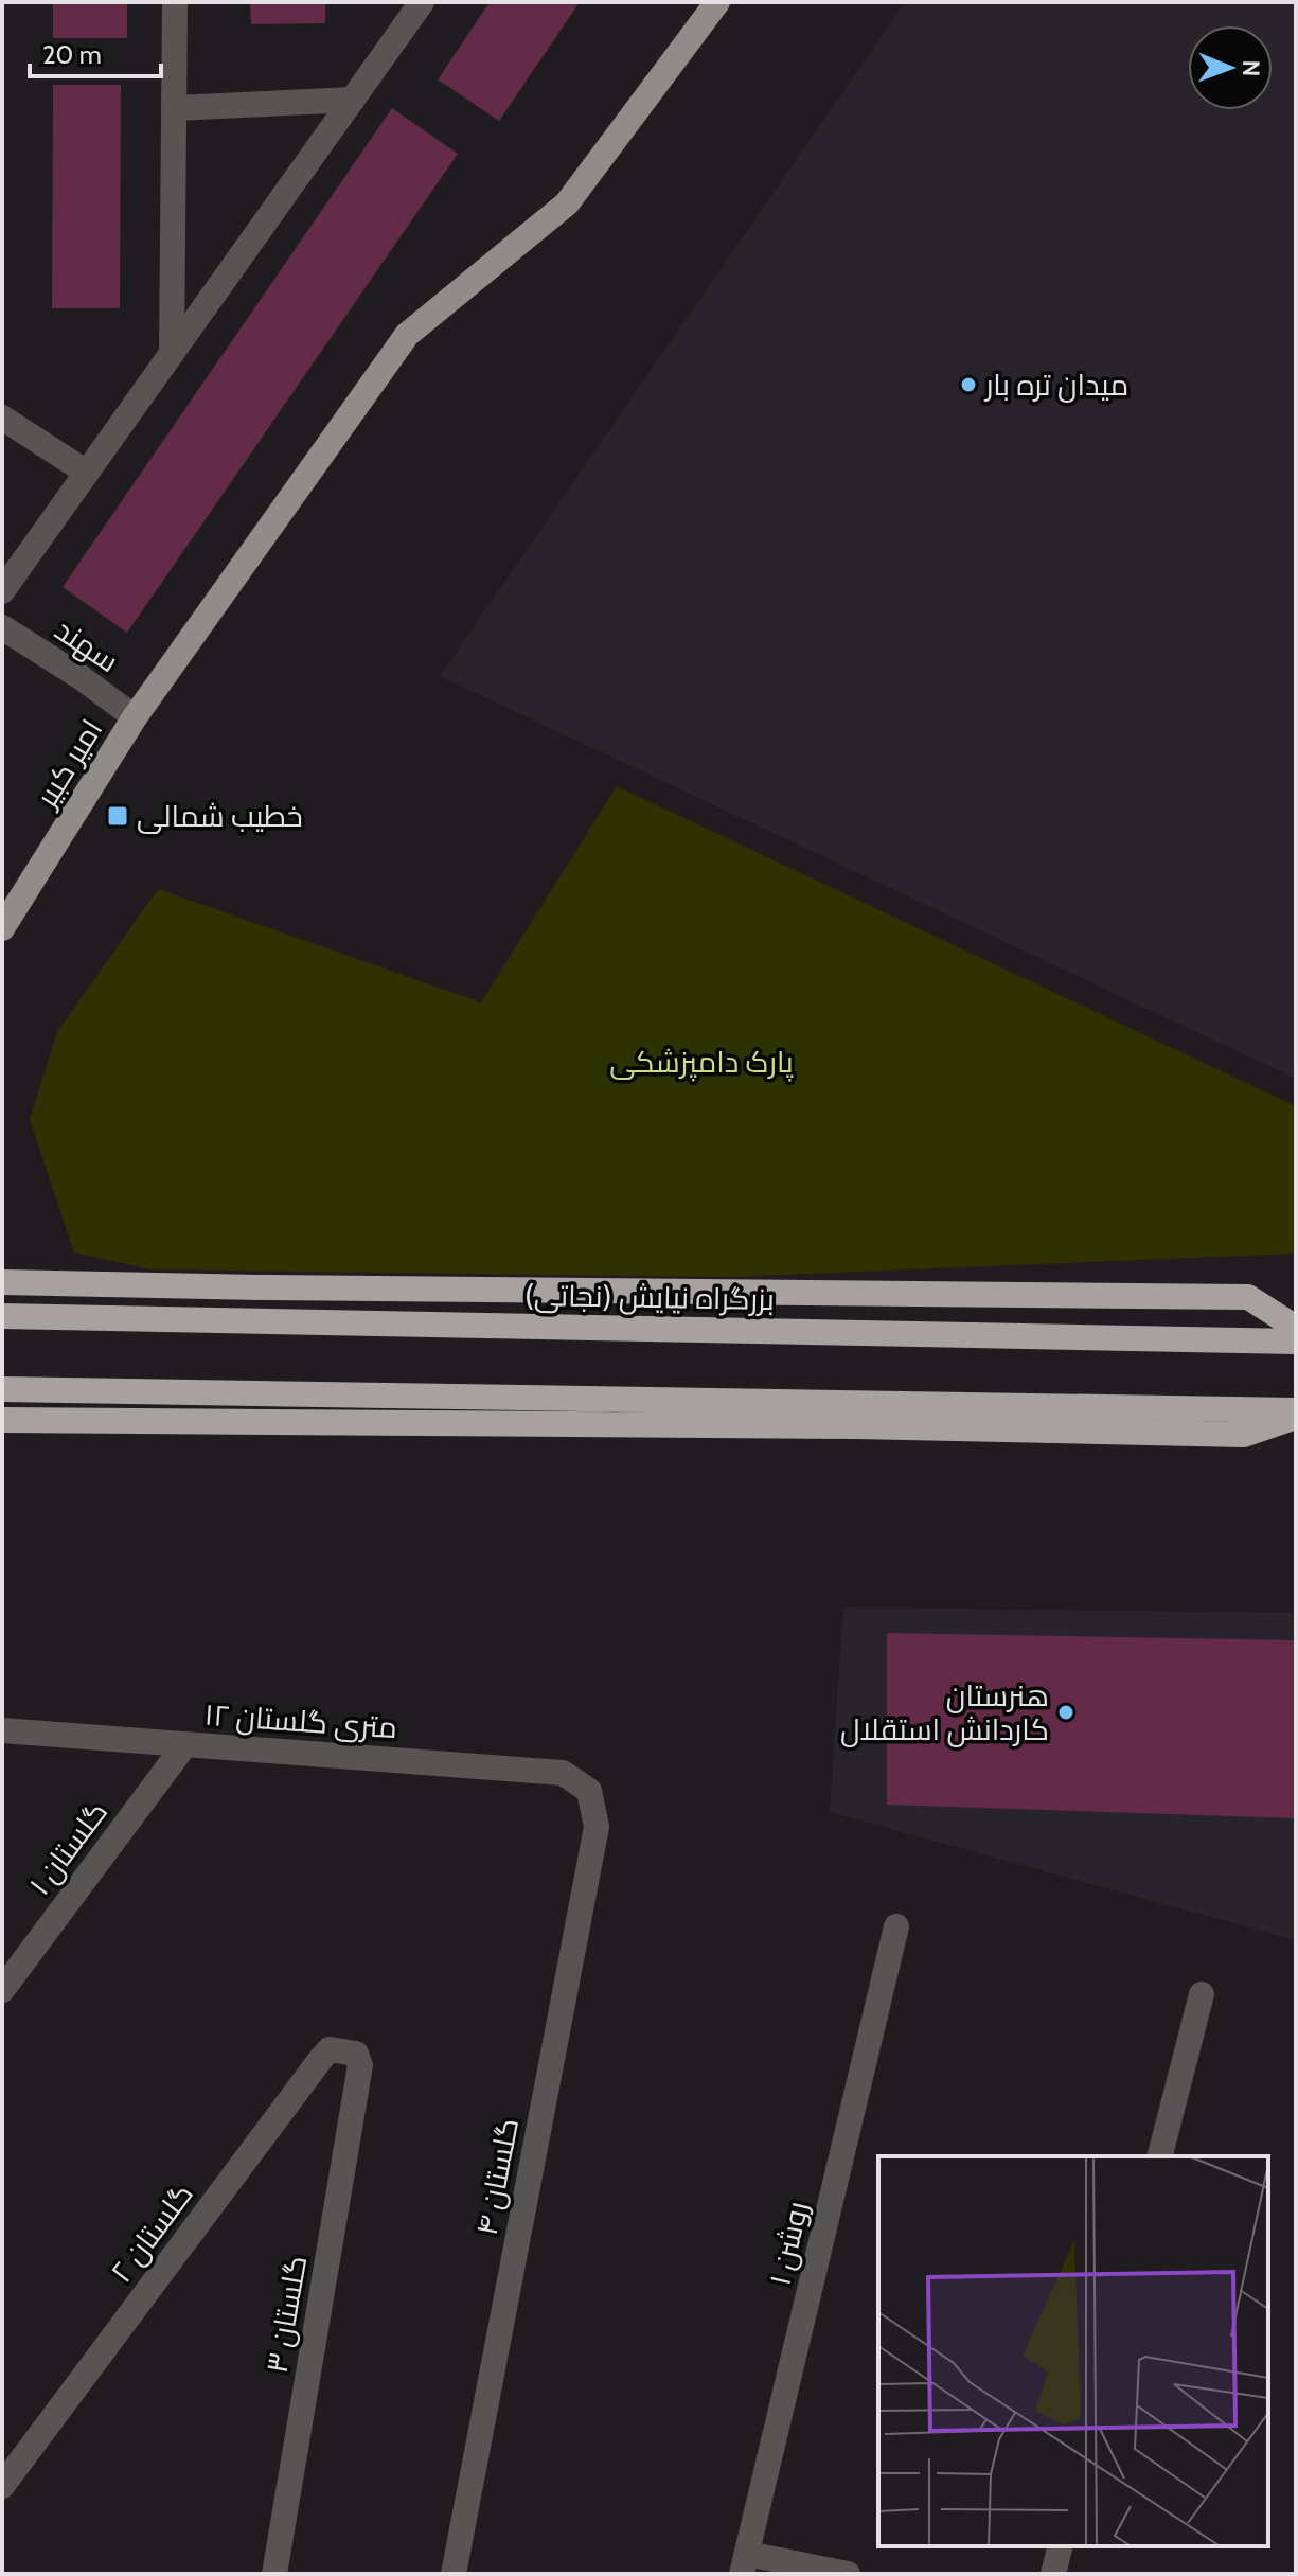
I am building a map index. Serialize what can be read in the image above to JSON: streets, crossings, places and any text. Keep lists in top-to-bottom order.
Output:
{
  "streets": {
    "highway": ["بزرگراه نیایش (نجاتی)"],
    "main road": ["امیر کبیر"],
    "street": [
      "سهند",
      "۱۲ متری گلستان",
      "گلستان ۱",
      "گلستان ۴",
      "گلستان ۲",
      "روشن ۱",
      "گلستان ۳"
    ]
  },
  "crossings": [
    ["سهند", "امیر کبیر"],
    ["۱۲ متری گلستان", "گلستان ۱"],
    ["۱۲ متری گلستان", "گلستان ۴"],
    ["گلستان ۲", "گلستان ۳"]
  ],
  "parks": ["پارک دامپزشکی"],
  "places": {
    "other": ["میدان تره بار", "هنرستان کاردانش استقلال"],
    "transit": ["خطیب شمالی"]
  },
  "scale_bar": "20 m",
  "north": "right"
}
